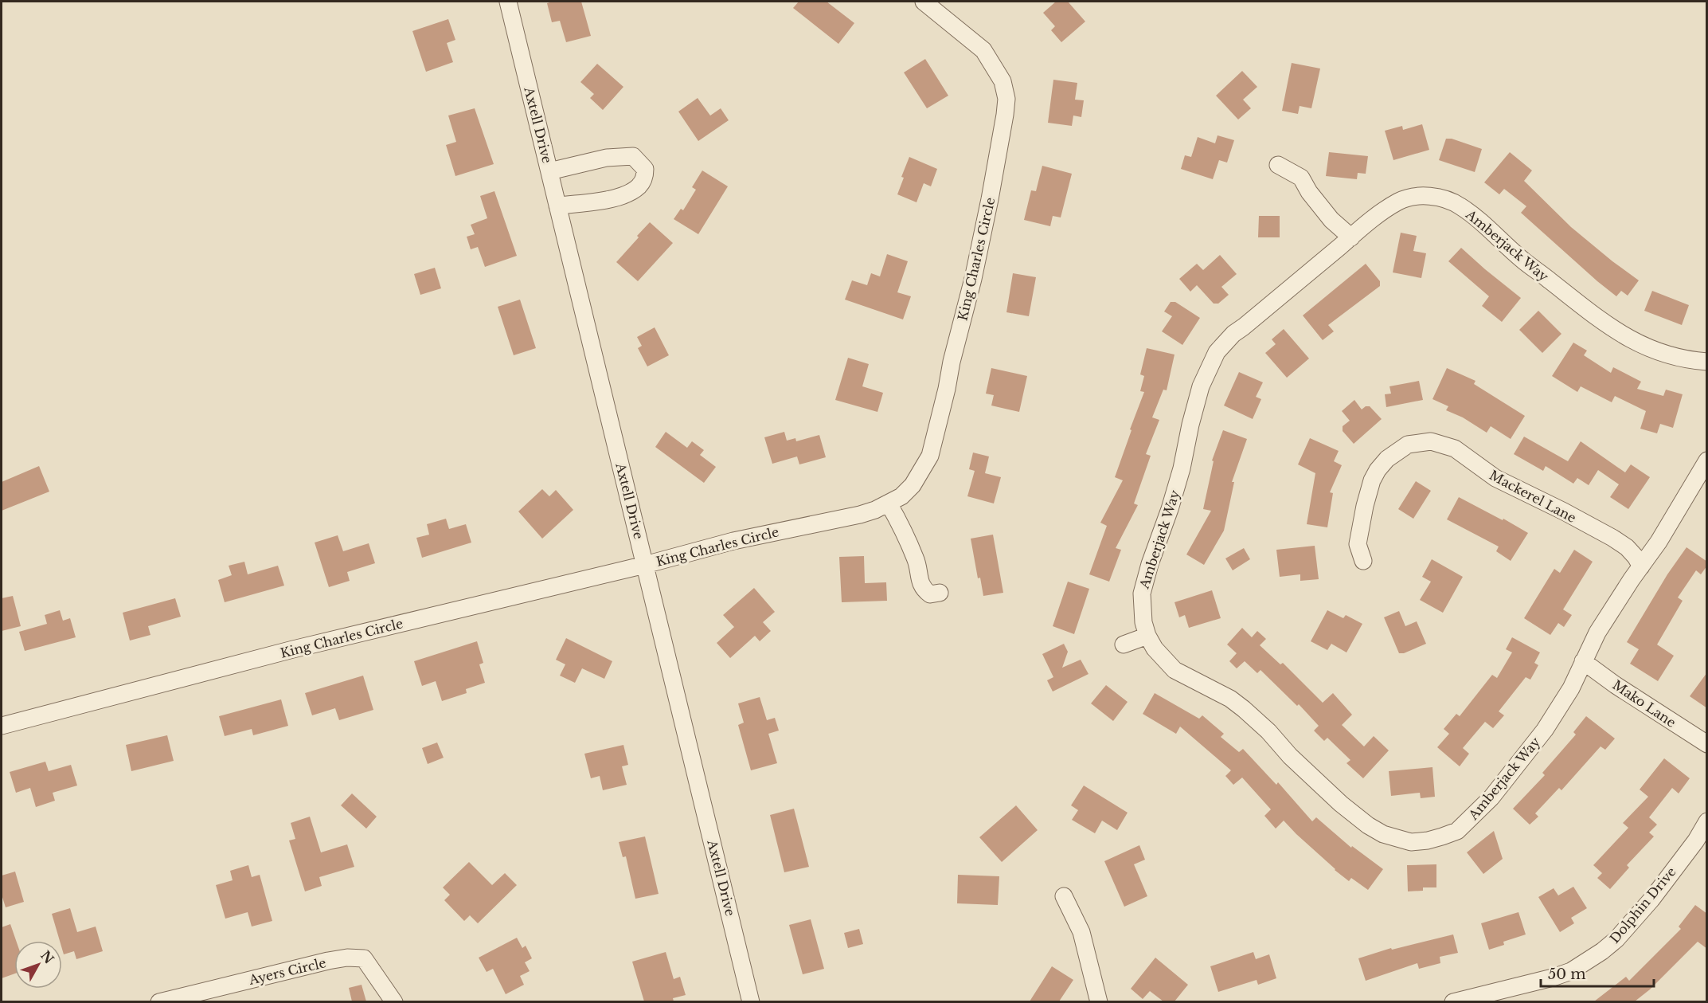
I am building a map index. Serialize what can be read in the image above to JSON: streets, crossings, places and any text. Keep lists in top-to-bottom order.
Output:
{
  "streets": {
    "street": [
      "Axtell Drive",
      "Amberjack Way",
      "King Charles Circle",
      "Mackerel Lane",
      "Mako Lane",
      "Dolphin Drive",
      "Ayers Circle"
    ]
  },
  "crossings": [
    ["Axtell Drive", "King Charles Circle"],
    ["Amberjack Way", "Mackerel Lane"],
    ["Amberjack Way", "Mako Lane"]
  ],
  "scale_bar": "50 m",
  "north": "top right"
}
